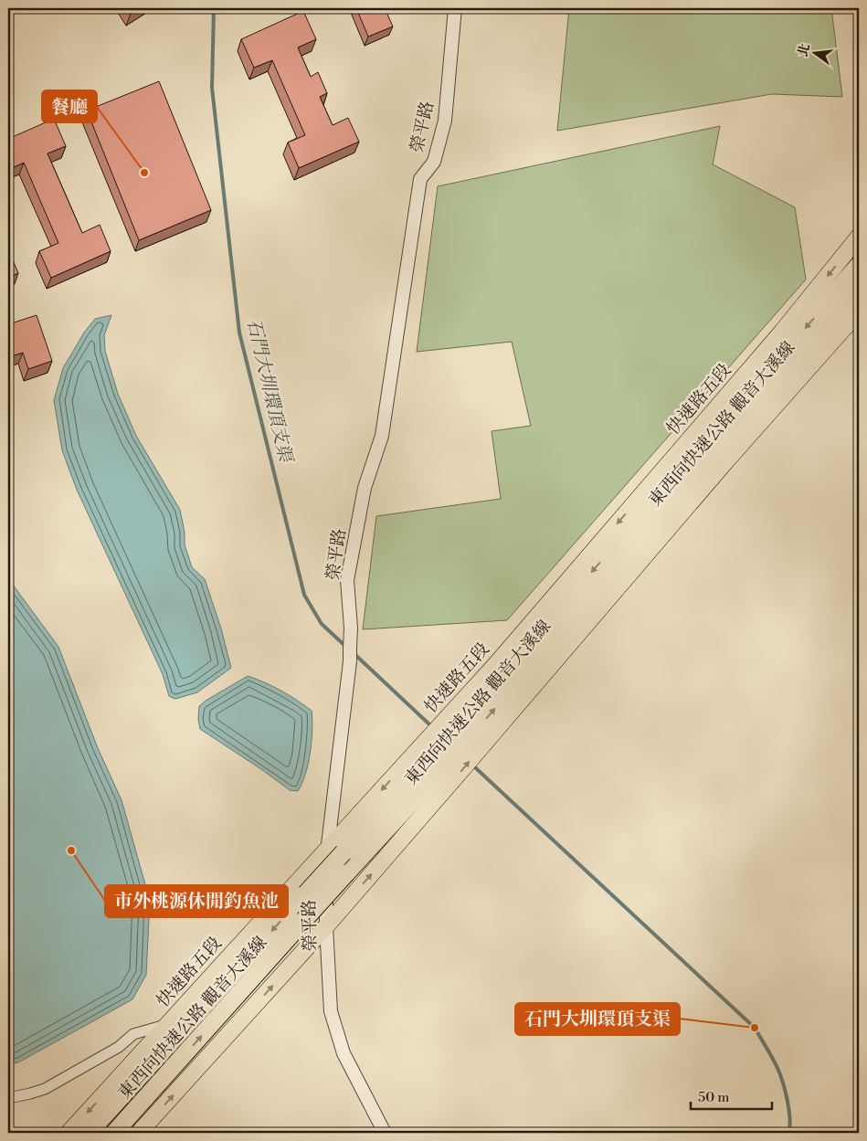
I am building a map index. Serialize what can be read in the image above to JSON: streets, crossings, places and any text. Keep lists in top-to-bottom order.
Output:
{
  "streets": {
    "highway": ["東西向快速公路 觀音大溪線"],
    "main road": ["快速路五段"],
    "street": ["榮平路"]
  },
  "crossings": [
    ["榮平路", "快速路五段"],
    ["榮平路", "東西向快速公路 觀音大溪線"],
    ["快速路五段", "東西向快速公路 觀音大溪線"]
  ],
  "water": ["石門大圳環頂支渠"],
  "places": ["餐廳", "市外桃源休閒釣魚池", "石門大圳環頂支渠"],
  "scale_bar": "50 m",
  "north": "left"
}
